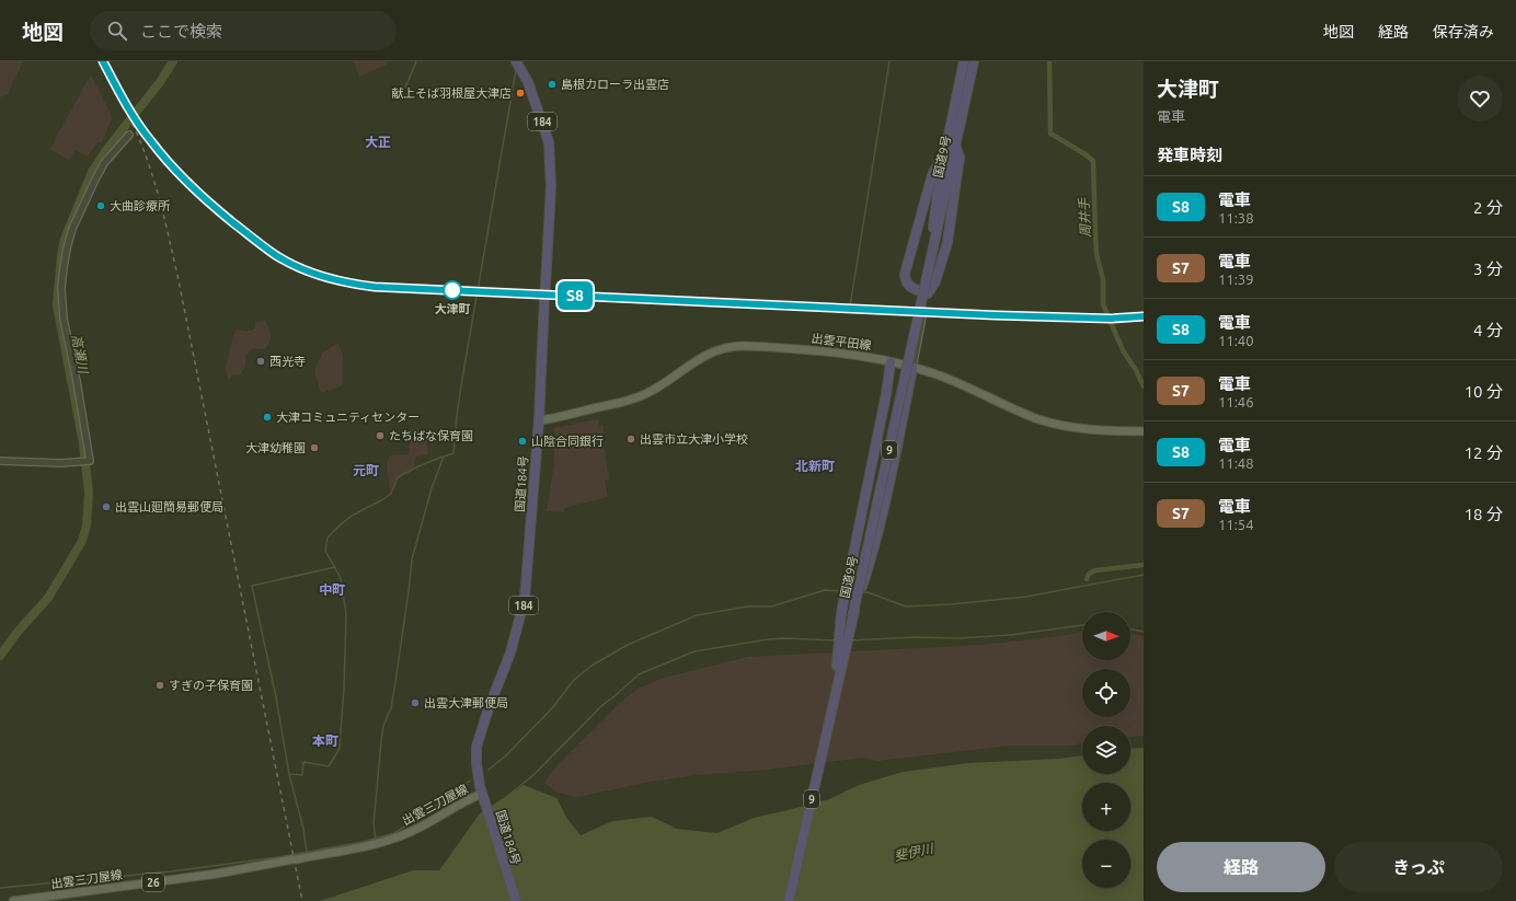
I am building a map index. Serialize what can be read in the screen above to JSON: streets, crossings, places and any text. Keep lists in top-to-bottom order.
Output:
{
  "streets": {
    "highway": [
      "184",
      "国道9号",
      "9",
      "国道184号"
    ],
    "main road": ["出雲平田線", "出雲三刀屋線", "26"]
  },
  "crossings": [
    ["国道9号", "9"],
    ["出雲平田線", "9"],
    ["出雲平田線", "国道184号"],
    ["国道184号", "出雲三刀屋線"]
  ],
  "districts": [
    "大正",
    "北新町",
    "元町",
    "中町",
    "本町"
  ],
  "water": ["周井手", "高瀬川", "斐伊川"],
  "places": [
    "島根カローラ出雲店",
    "献上そば羽根屋大津店",
    "大曲診療所",
    "大津町",
    "西光寺",
    "大津コミュニティセンター",
    "たちばな保育園",
    "出雲市立大津小学校",
    "山陰合同銀行",
    "大津幼稚園",
    "出雲山廻簡易郵便局",
    "すぎの子保育園",
    "出雲大津郵便局"
  ],
  "north": "right",
  "page": {
    "header": "地図",
    "search": "ここで検索",
    "nav": ["地図", "経路", "保存済み"],
    "on_map": "S8",
    "heading": [
      ["大津町", "電車"],
      "発車時刻"
    ],
    "list": [
      {
        "mark": "S8",
        "name": "電車",
        "note": "11:38",
        "value": "2 分"
      },
      {
        "mark": "S7",
        "name": "電車",
        "note": "11:39",
        "value": "3 分"
      },
      {
        "mark": "S8",
        "name": "電車",
        "note": "11:40",
        "value": "4 分"
      },
      {
        "mark": "S7",
        "name": "電車",
        "note": "11:46",
        "value": "10 分"
      },
      {
        "mark": "S8",
        "name": "電車",
        "note": "11:48",
        "value": "12 分"
      },
      {
        "mark": "S7",
        "name": "電車",
        "note": "11:54",
        "value": "18 分"
      }
    ],
    "map_buttons": ["+", "−"],
    "buttons": ["経路", "きっぷ"]
  }
}
